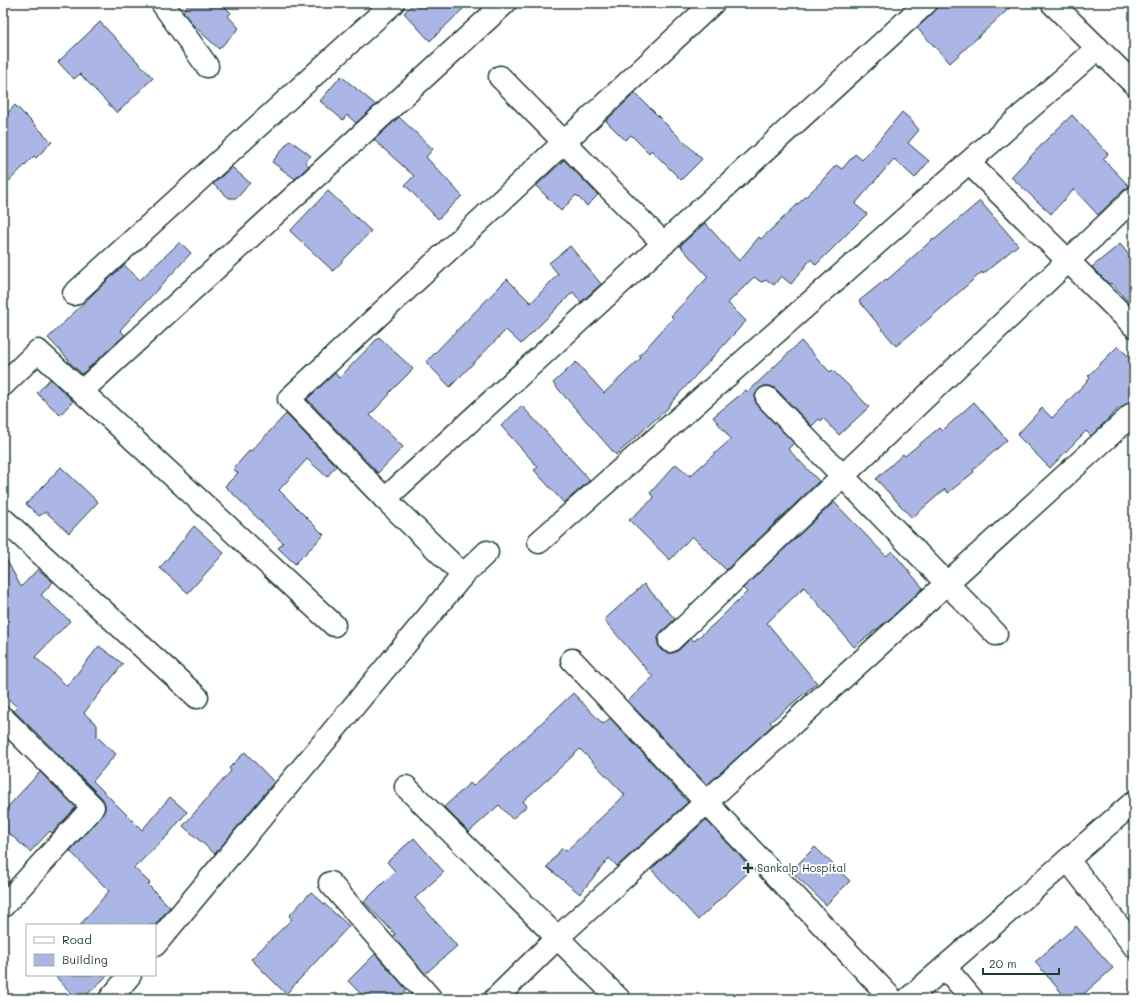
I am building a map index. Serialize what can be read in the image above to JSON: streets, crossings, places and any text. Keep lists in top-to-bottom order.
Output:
{
  "places": {
    "health": ["Sankalp Hospital"]
  },
  "legend": ["Road", "Building"],
  "scale_bar": "20 m"
}
